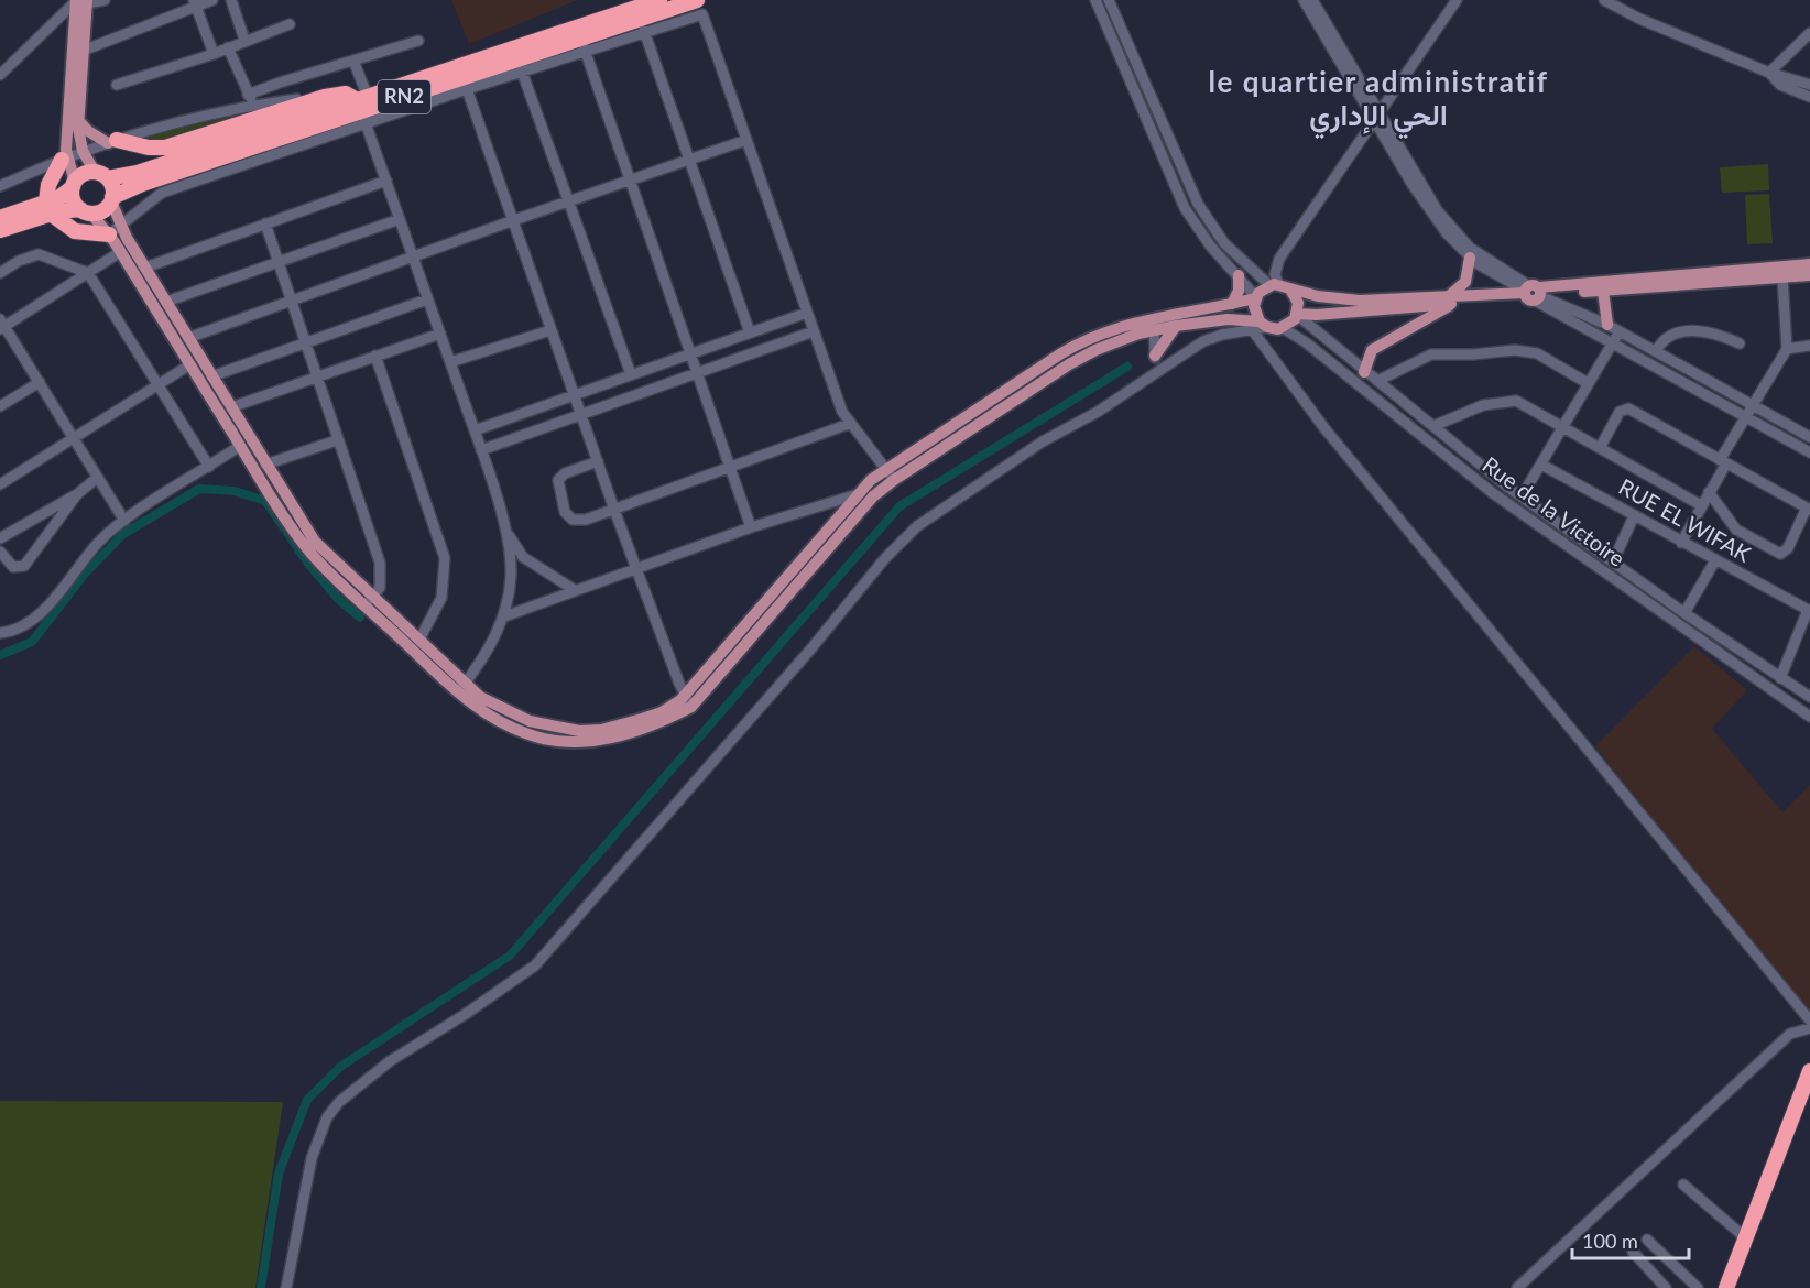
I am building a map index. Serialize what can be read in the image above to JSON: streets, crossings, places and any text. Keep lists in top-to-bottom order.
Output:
{
  "streets": {
    "highway": ["RN2"],
    "street": ["Rue de la Victoire", "RUE EL WIFAK"]
  },
  "districts": ["le quartier administratif الحي الإداري"],
  "scale_bar": "100 m"
}
